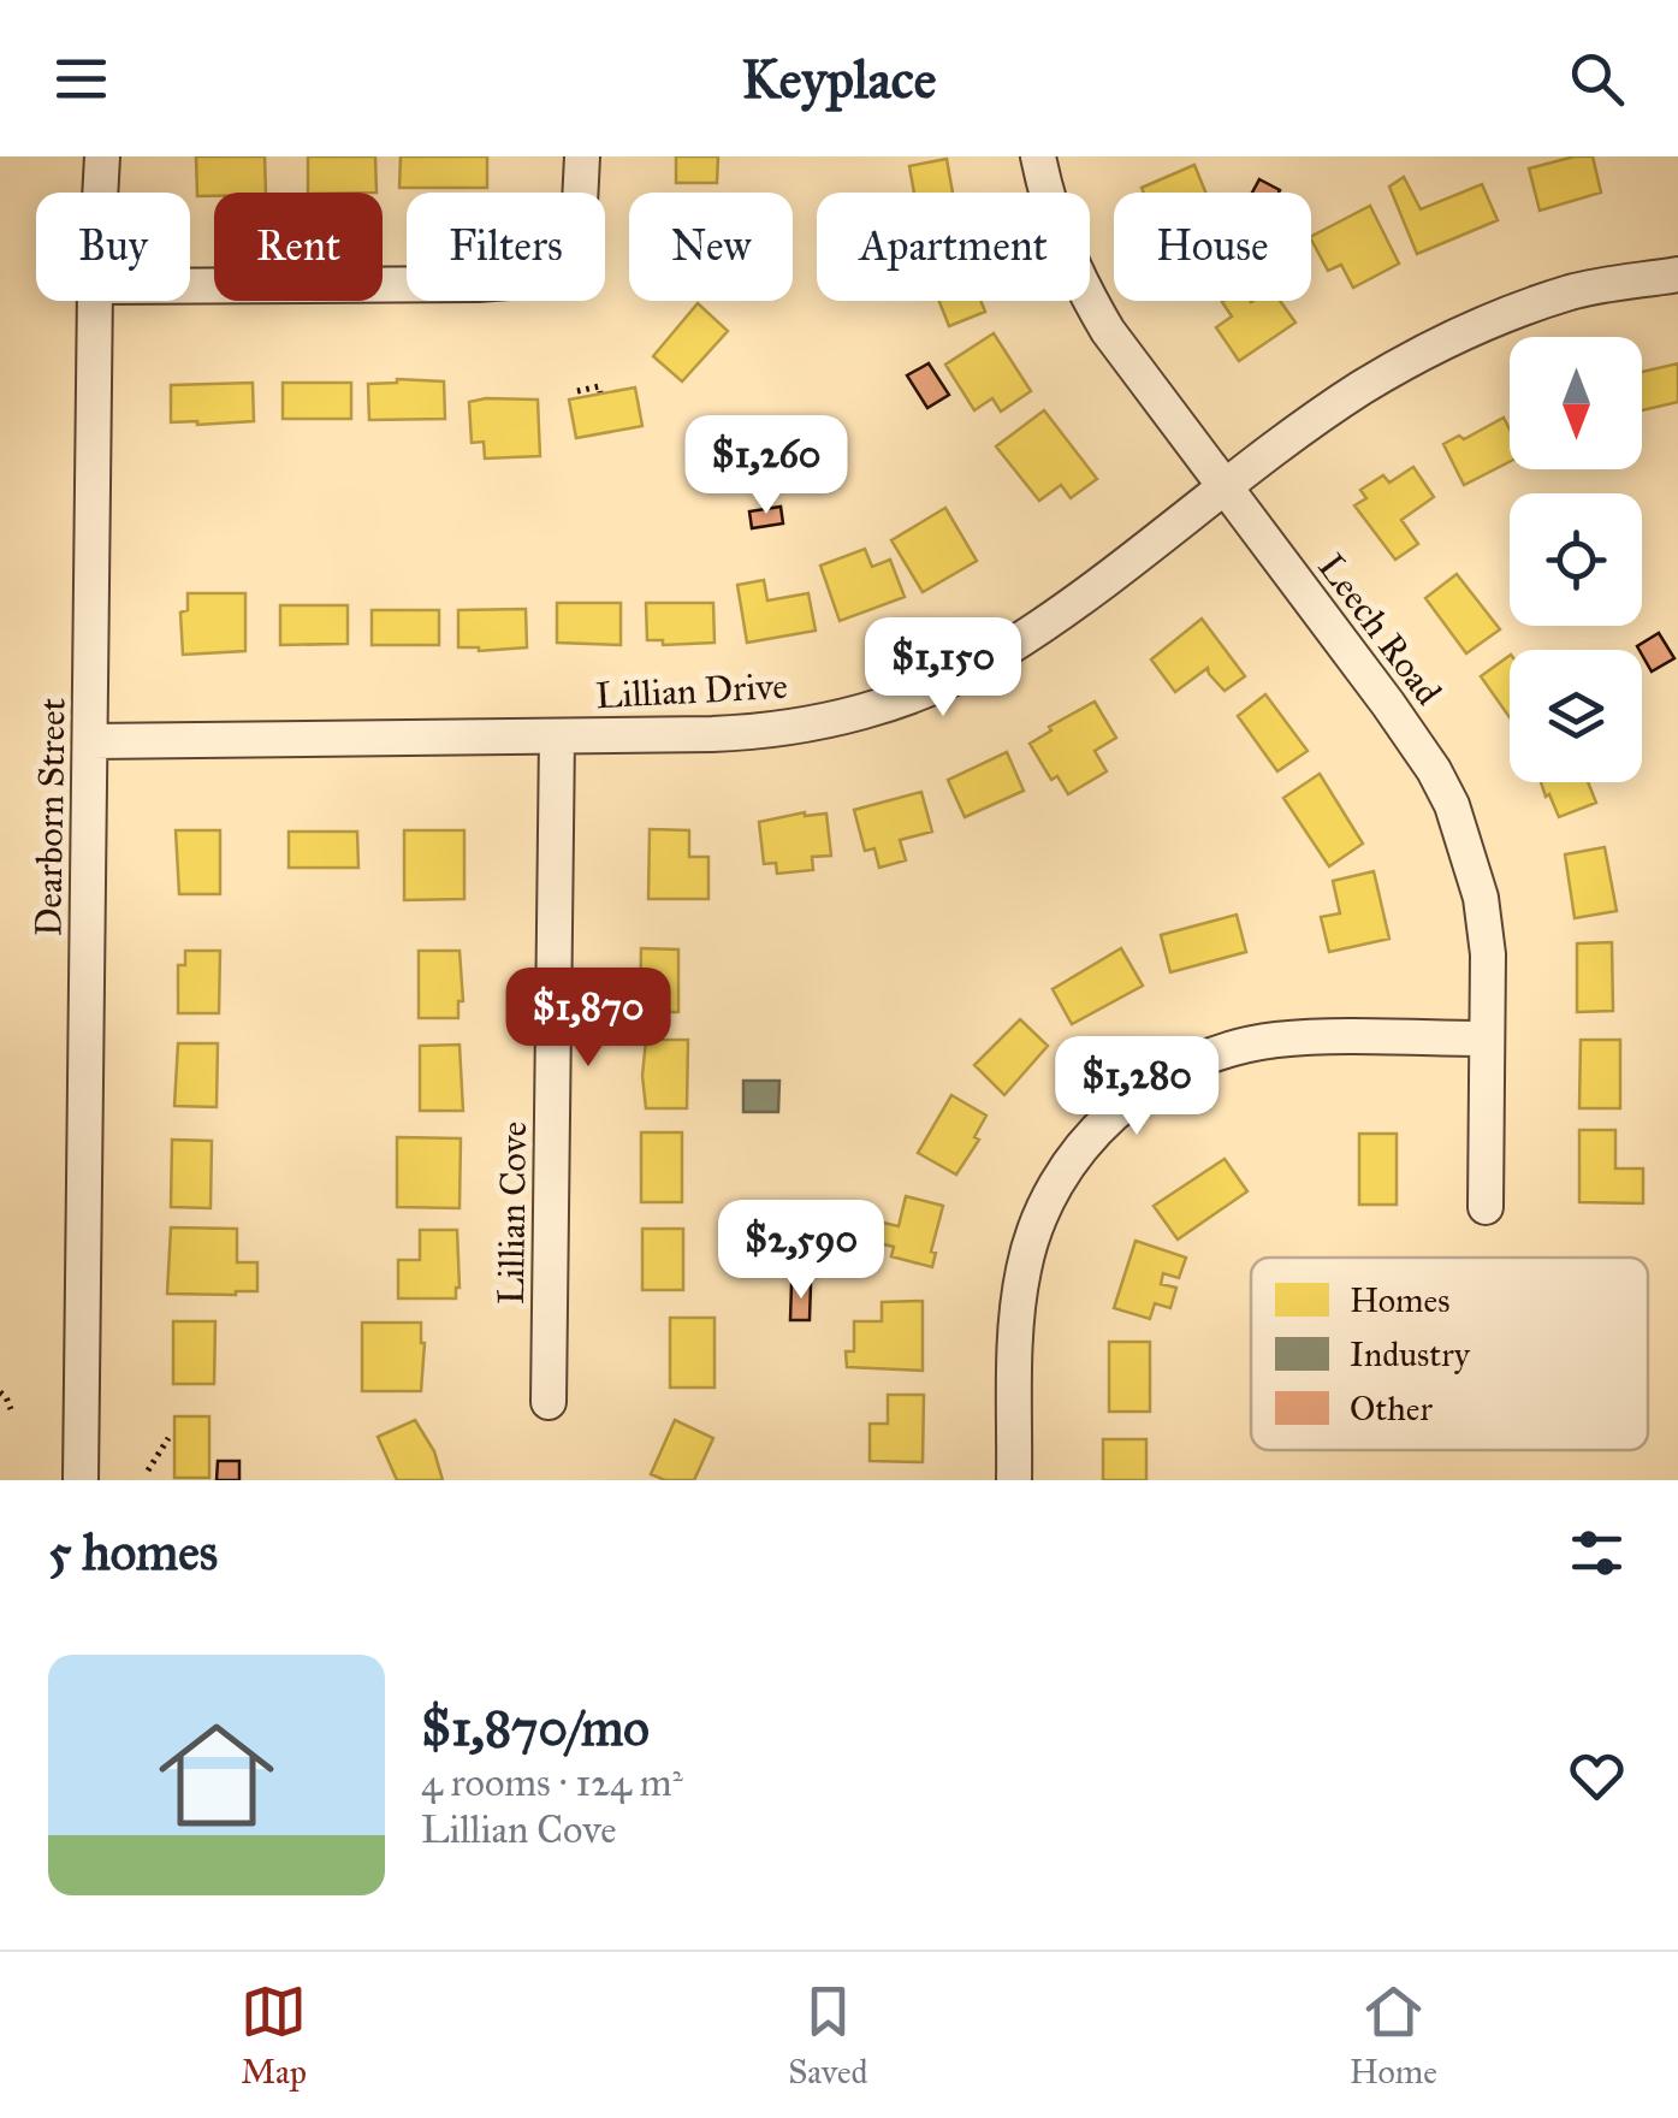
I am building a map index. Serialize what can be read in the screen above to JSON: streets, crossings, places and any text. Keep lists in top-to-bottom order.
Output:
{
  "streets": {
    "street": [
      "Leech Road",
      "Lillian Drive",
      "Dearborn Street",
      "Lillian Cove"
    ]
  },
  "crossings": [
    ["Leech Road", "Lillian Drive"],
    ["Lillian Drive", "Dearborn Street"],
    ["Lillian Drive", "Lillian Cove"]
  ],
  "legend": ["Homes", "Industry", "Other"],
  "north": "bottom",
  "page": {
    "header": "Keyplace",
    "chip": [
      "Buy",
      "Rent",
      "Filters",
      "New",
      "Apartment",
      "House"
    ],
    "price": [
      "$1,260",
      "$1,150",
      "$1,870",
      "$1,280",
      "$2,590"
    ],
    "heading": "5 homes",
    "list": [
      {
        "name": "$1,870/mo",
        "note": "4 rooms · 124 m² · Lillian Cove"
      }
    ],
    "tabs": ["Map", "Saved", "Home"]
  }
}
